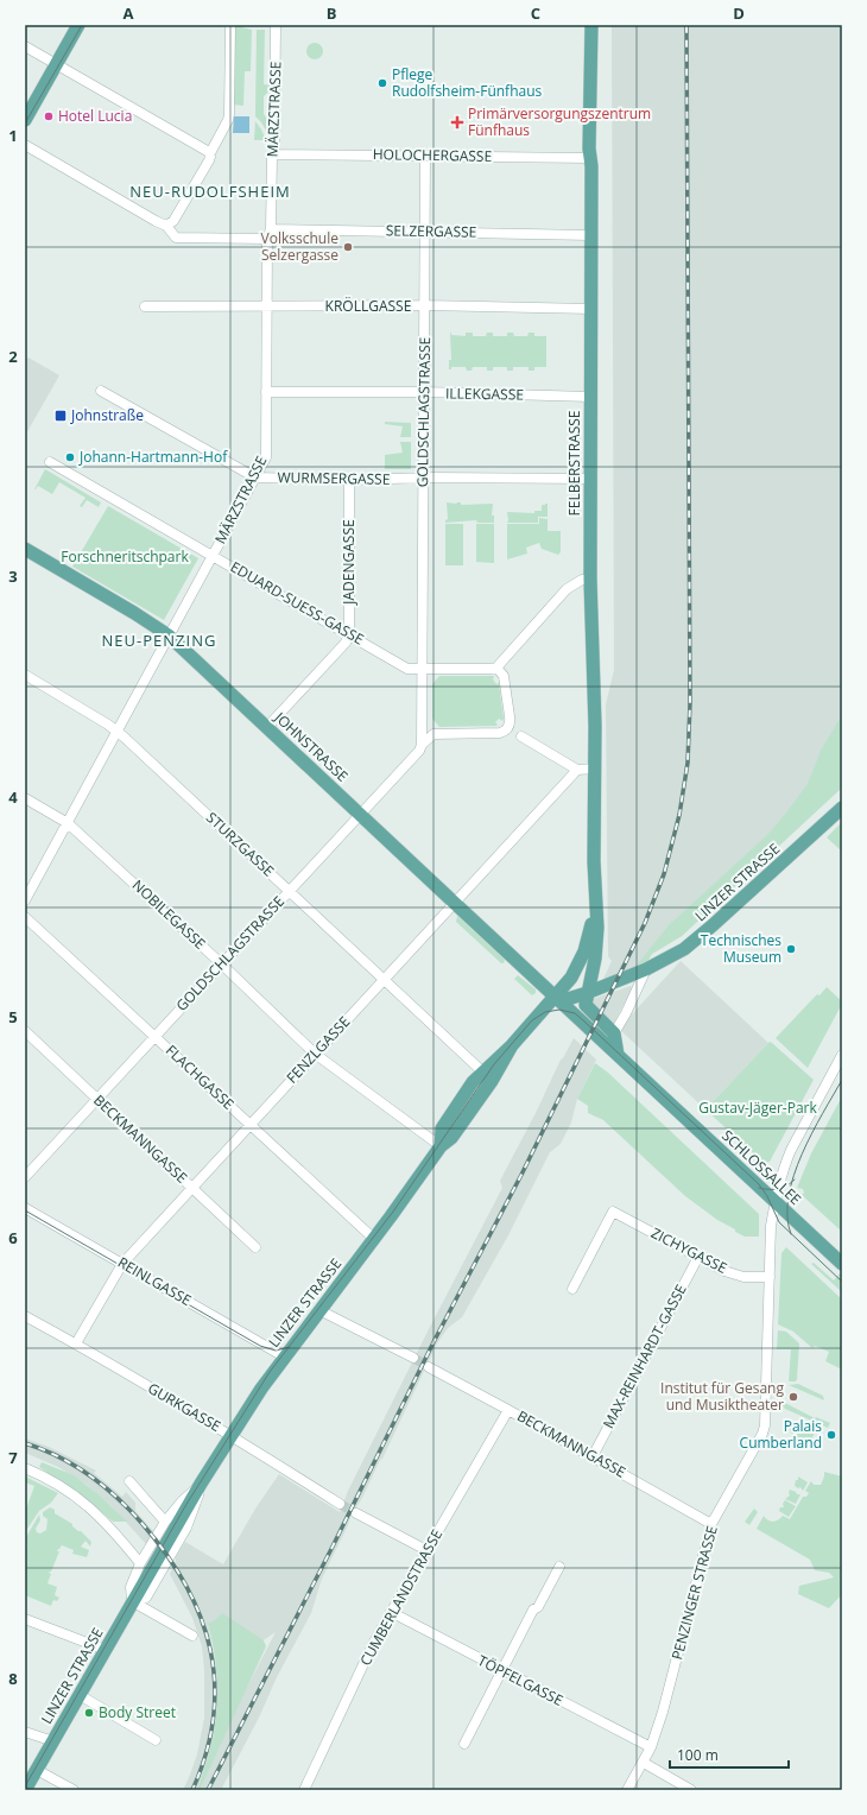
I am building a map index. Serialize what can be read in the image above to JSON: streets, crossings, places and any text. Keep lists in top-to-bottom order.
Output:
{
  "streets": {
    "main road": [
      "FELBERSTRASSE",
      "JOHNSTRASSE",
      "LINZER STRASSE",
      "SCHLOSSALLEE"
    ],
    "street": [
      "MÄRZSTRASSE",
      "HOLOCHERGASSE",
      "SELZERGASSE",
      "KRÖLLGASSE",
      "ILLEKGASSE",
      "GOLDSCHLAGSTRASSE",
      "WURMSERGASSE",
      "JADENGASSE",
      "EDUARD-SUESS-GASSE",
      "STURZGASSE",
      "NOBILEGASSE",
      "FENZLGASSE",
      "FLACHGASSE",
      "BECKMANNGASSE",
      "ZICHYGASSE",
      "REINLGASSE",
      "MAX-REINHARDT-GASSE",
      "GURKGASSE",
      "PENZINGER STRASSE",
      "CUMBERLANDSTRASSE",
      "TÖPFELGASSE"
    ]
  },
  "crossings": [
    ["MÄRZSTRASSE", "HOLOCHERGASSE"],
    ["MÄRZSTRASSE", "SELZERGASSE"],
    ["MÄRZSTRASSE", "KRÖLLGASSE"],
    ["MÄRZSTRASSE", "ILLEKGASSE"],
    ["MÄRZSTRASSE", "WURMSERGASSE"],
    ["MÄRZSTRASSE", "EDUARD-SUESS-GASSE"],
    ["MÄRZSTRASSE", "JOHNSTRASSE"],
    ["MÄRZSTRASSE", "STURZGASSE"],
    ["MÄRZSTRASSE", "NOBILEGASSE"],
    ["HOLOCHERGASSE", "GOLDSCHLAGSTRASSE"],
    ["HOLOCHERGASSE", "FELBERSTRASSE"],
    ["SELZERGASSE", "GOLDSCHLAGSTRASSE"],
    ["SELZERGASSE", "FELBERSTRASSE"],
    ["KRÖLLGASSE", "GOLDSCHLAGSTRASSE"],
    ["KRÖLLGASSE", "FELBERSTRASSE"],
    ["ILLEKGASSE", "GOLDSCHLAGSTRASSE"],
    ["ILLEKGASSE", "FELBERSTRASSE"],
    ["GOLDSCHLAGSTRASSE", "WURMSERGASSE"],
    ["GOLDSCHLAGSTRASSE", "EDUARD-SUESS-GASSE"],
    ["GOLDSCHLAGSTRASSE", "JOHNSTRASSE"],
    ["GOLDSCHLAGSTRASSE", "STURZGASSE"],
    ["GOLDSCHLAGSTRASSE", "NOBILEGASSE"],
    ["GOLDSCHLAGSTRASSE", "FLACHGASSE"],
    ["GOLDSCHLAGSTRASSE", "BECKMANNGASSE"],
    ["FELBERSTRASSE", "WURMSERGASSE"],
    ["FELBERSTRASSE", "JOHNSTRASSE"],
    ["FELBERSTRASSE", "LINZER STRASSE"],
    ["FELBERSTRASSE", "SCHLOSSALLEE"],
    ["WURMSERGASSE", "JADENGASSE"],
    ["JADENGASSE", "EDUARD-SUESS-GASSE"],
    ["JOHNSTRASSE", "LINZER STRASSE"],
    ["JOHNSTRASSE", "FENZLGASSE"],
    ["JOHNSTRASSE", "SCHLOSSALLEE"],
    ["STURZGASSE", "LINZER STRASSE"],
    ["STURZGASSE", "FENZLGASSE"],
    ["LINZER STRASSE", "NOBILEGASSE"],
    ["LINZER STRASSE", "FLACHGASSE"],
    ["LINZER STRASSE", "SCHLOSSALLEE"],
    ["LINZER STRASSE", "REINLGASSE"],
    ["LINZER STRASSE", "GURKGASSE"],
    ["NOBILEGASSE", "FENZLGASSE"],
    ["FENZLGASSE", "FLACHGASSE"],
    ["FENZLGASSE", "BECKMANNGASSE"],
    ["FENZLGASSE", "REINLGASSE"],
    ["FENZLGASSE", "GURKGASSE"],
    ["BECKMANNGASSE", "MAX-REINHARDT-GASSE"],
    ["BECKMANNGASSE", "PENZINGER STRASSE"],
    ["BECKMANNGASSE", "CUMBERLANDSTRASSE"],
    ["SCHLOSSALLEE", "PENZINGER STRASSE"],
    ["ZICHYGASSE", "MAX-REINHARDT-GASSE"],
    ["ZICHYGASSE", "PENZINGER STRASSE"],
    ["PENZINGER STRASSE", "TÖPFELGASSE"],
    ["CUMBERLANDSTRASSE", "TÖPFELGASSE"]
  ],
  "districts": ["NEU-RUDOLFSHEIM", "NEU-PENZING"],
  "parks": ["Forschneritschpark", "Gustav-Jäger-Park"],
  "places": {
    "other": [
      "Pflege Rudolfsheim-Fünfhaus",
      "Hotel Lucia",
      "Volksschule Selzergasse",
      "Johann-Hartmann-Hof",
      "Technisches Museum",
      "Institut für Gesang und Musiktheater",
      "Palais Cumberland",
      "Body Street"
    ],
    "health": ["Primärversorgungszentrum Fünfhaus"],
    "transit": ["Johnstraße"]
  },
  "scale_bar": "100 m",
  "grid": {
    "columns": [
      "A",
      "B",
      "C",
      "D"
    ],
    "rows": [
      "1",
      "2",
      "3",
      "4",
      "5",
      "6",
      "7",
      "8"
    ]
  }
}
